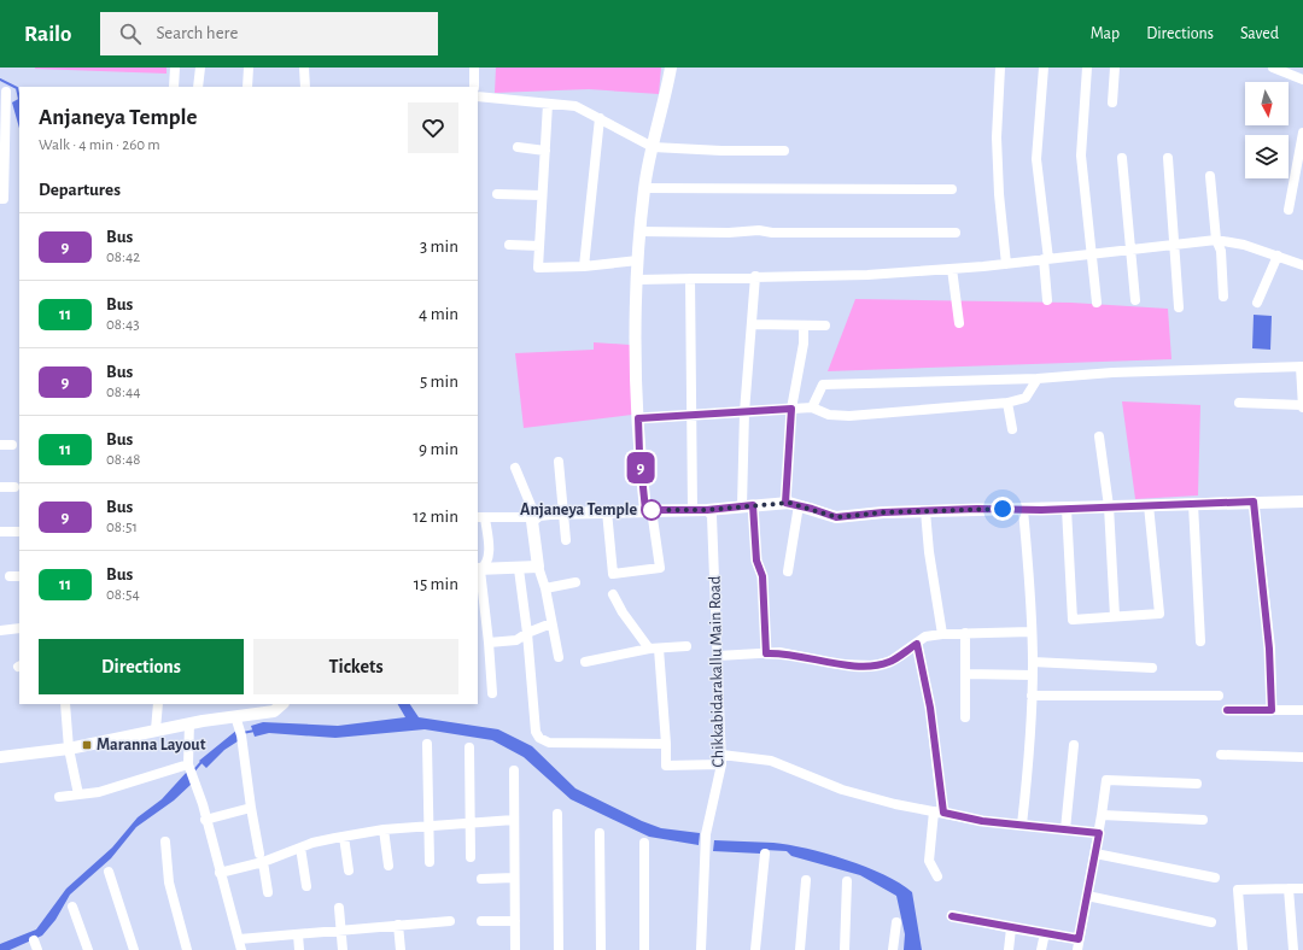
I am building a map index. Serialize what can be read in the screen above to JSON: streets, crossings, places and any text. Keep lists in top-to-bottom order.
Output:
{
  "streets": {
    "street": ["Chikkabidarakallu Main Road"]
  },
  "places": {
    "other": ["Anjaneya Temple"],
    "transit": ["Maranna Layout"]
  },
  "lines": ["bus line 9"],
  "north": "bottom",
  "page": {
    "header": "Railo",
    "search": "Search here",
    "nav": ["Map", "Directions", "Saved"],
    "on_map": "9",
    "heading": [
      ["Anjaneya Temple", "Walk · 4 min · 260 m"],
      "Departures"
    ],
    "list": [
      {
        "mark": "9",
        "name": "Bus",
        "note": "08:42",
        "value": "3 min"
      },
      {
        "mark": "11",
        "name": "Bus",
        "note": "08:43",
        "value": "4 min"
      },
      {
        "mark": "9",
        "name": "Bus",
        "note": "08:44",
        "value": "5 min"
      },
      {
        "mark": "11",
        "name": "Bus",
        "note": "08:48",
        "value": "9 min"
      },
      {
        "mark": "9",
        "name": "Bus",
        "note": "08:51",
        "value": "12 min"
      },
      {
        "mark": "11",
        "name": "Bus",
        "note": "08:54",
        "value": "15 min"
      }
    ],
    "buttons": ["Directions", "Tickets"]
  }
}
